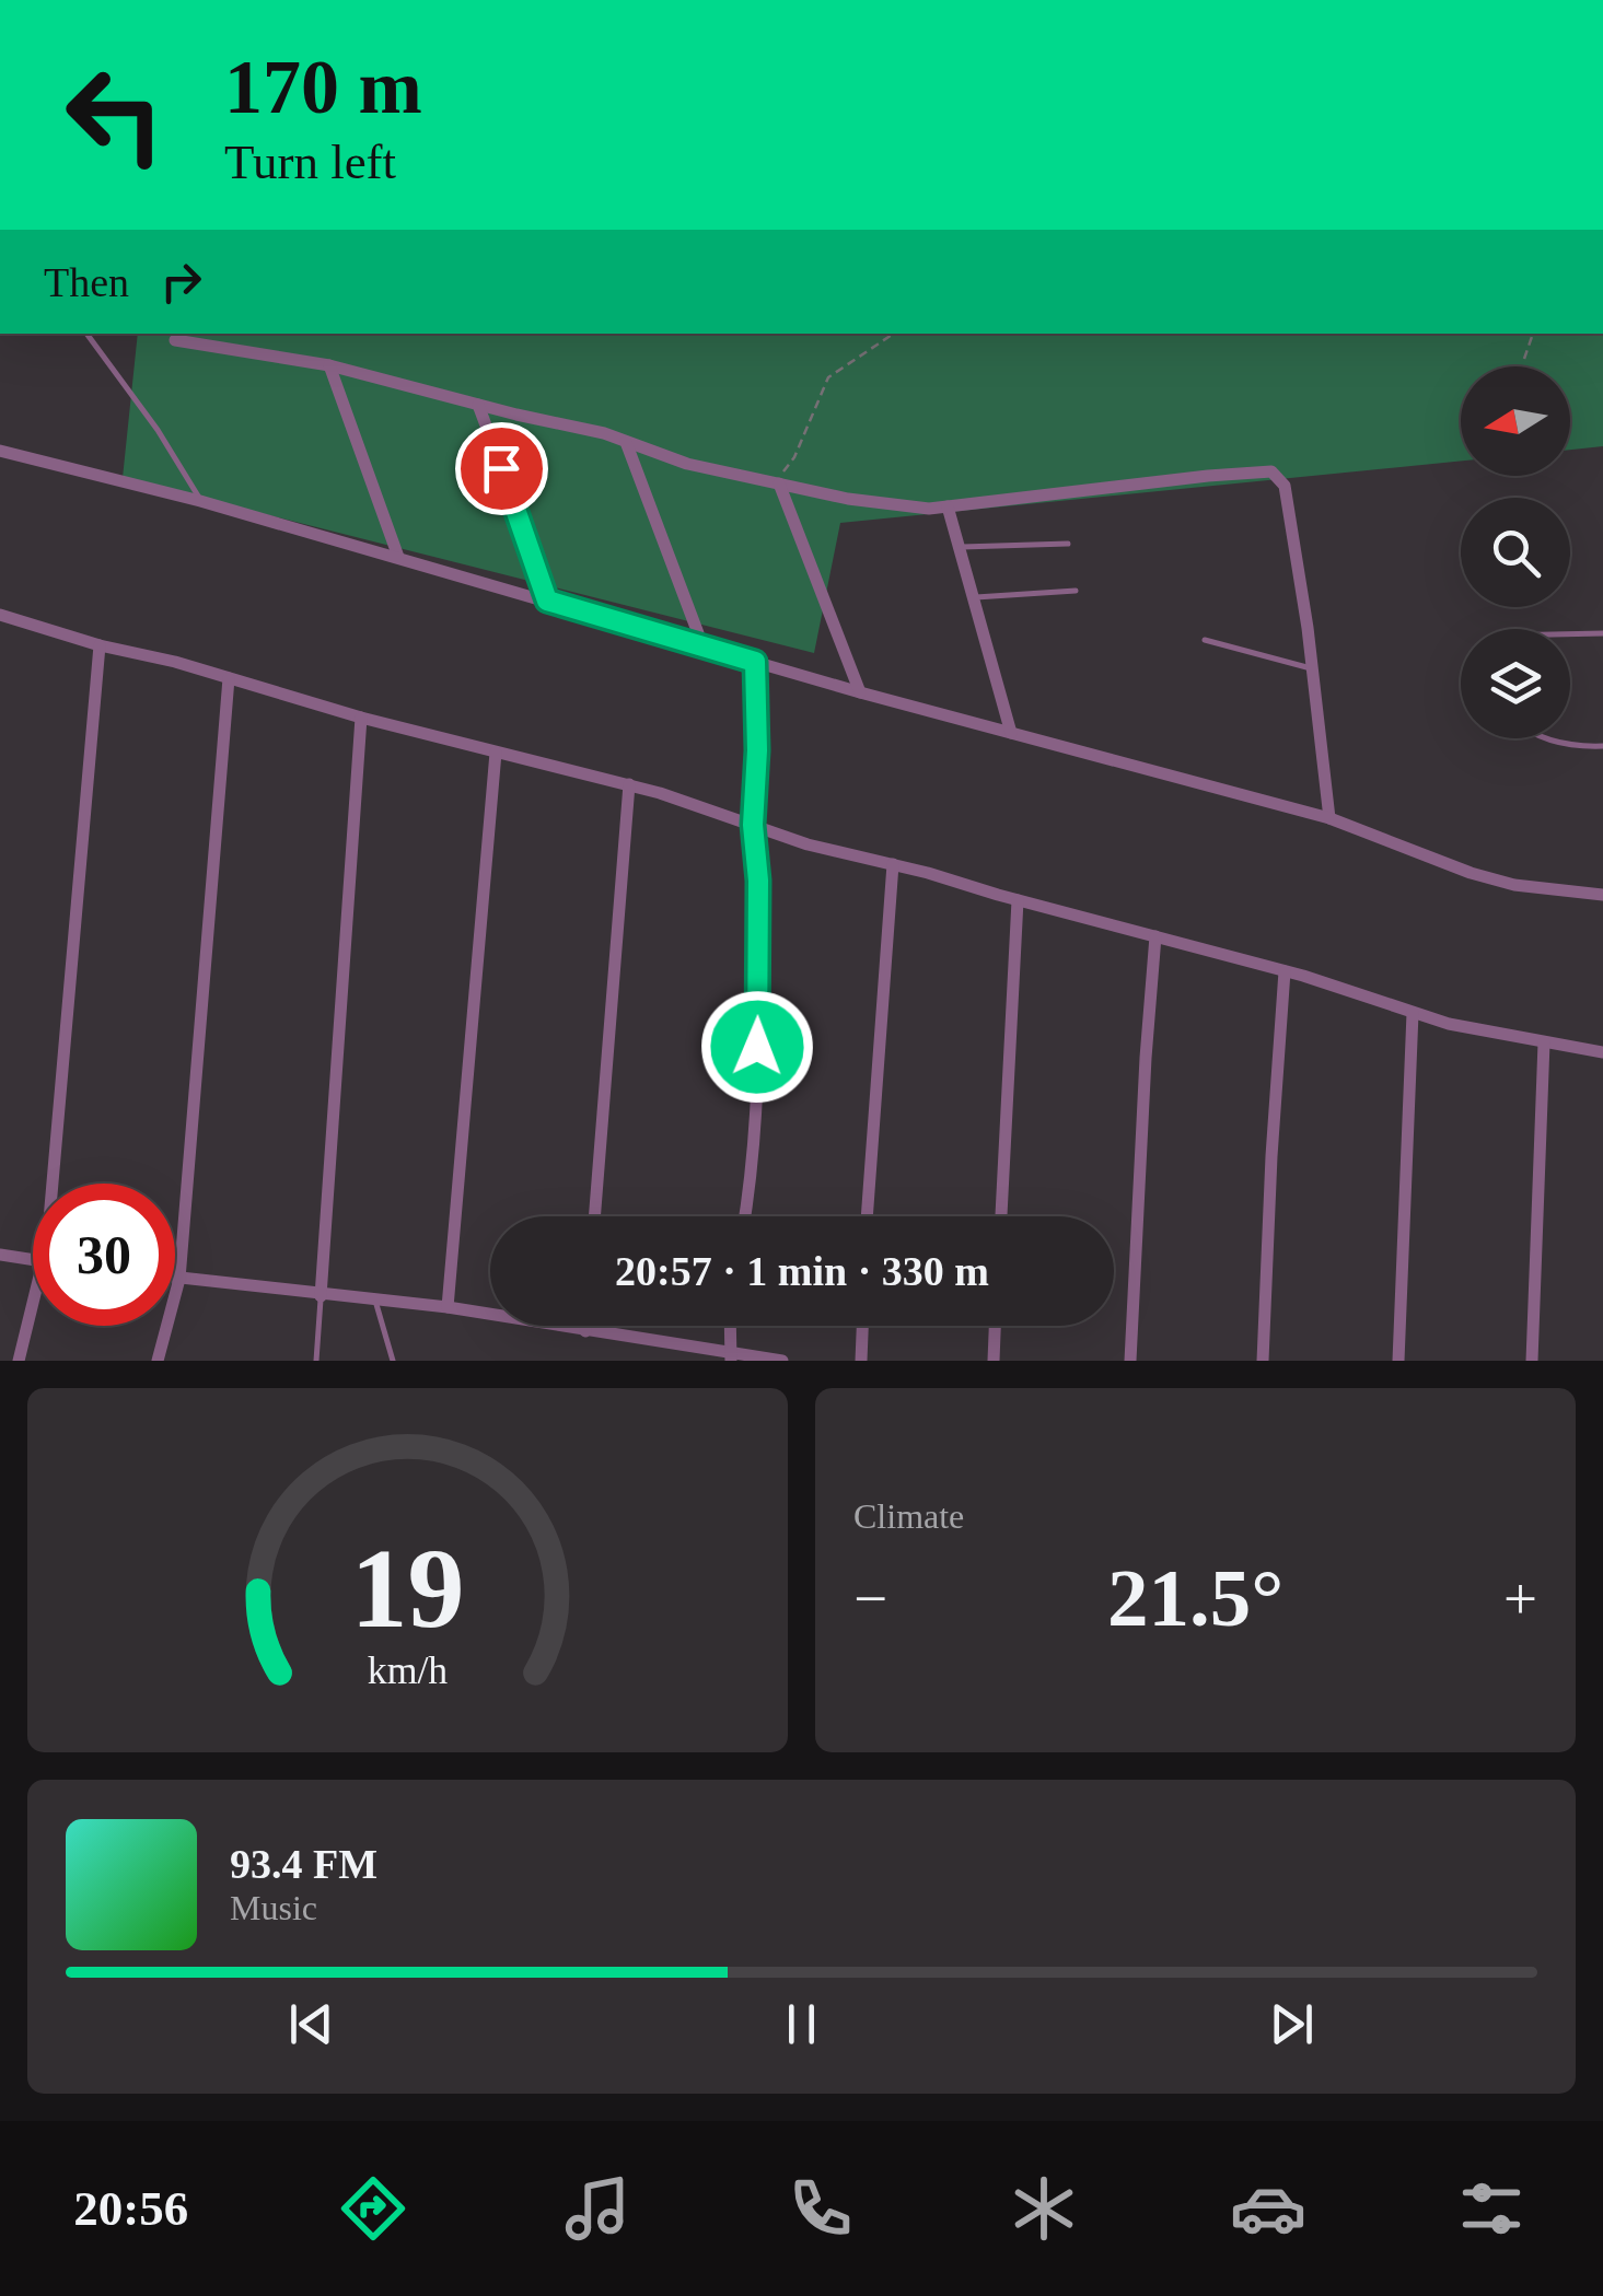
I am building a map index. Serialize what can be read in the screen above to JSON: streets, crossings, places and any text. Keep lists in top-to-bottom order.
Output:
{
  "north": "left",
  "page": {
    "turn": ["170 m", "Turn left"],
    "then": "Then",
    "limit": "30",
    "trip": "20:57 · 1 min · 330 m",
    "tile": "Climate",
    "heat": ["−", "21.5°", "+"],
    "song": ["93.4 FM", "Music"],
    "tabs": "20:56",
    "gauge": ["19", "km/h"]
  }
}
